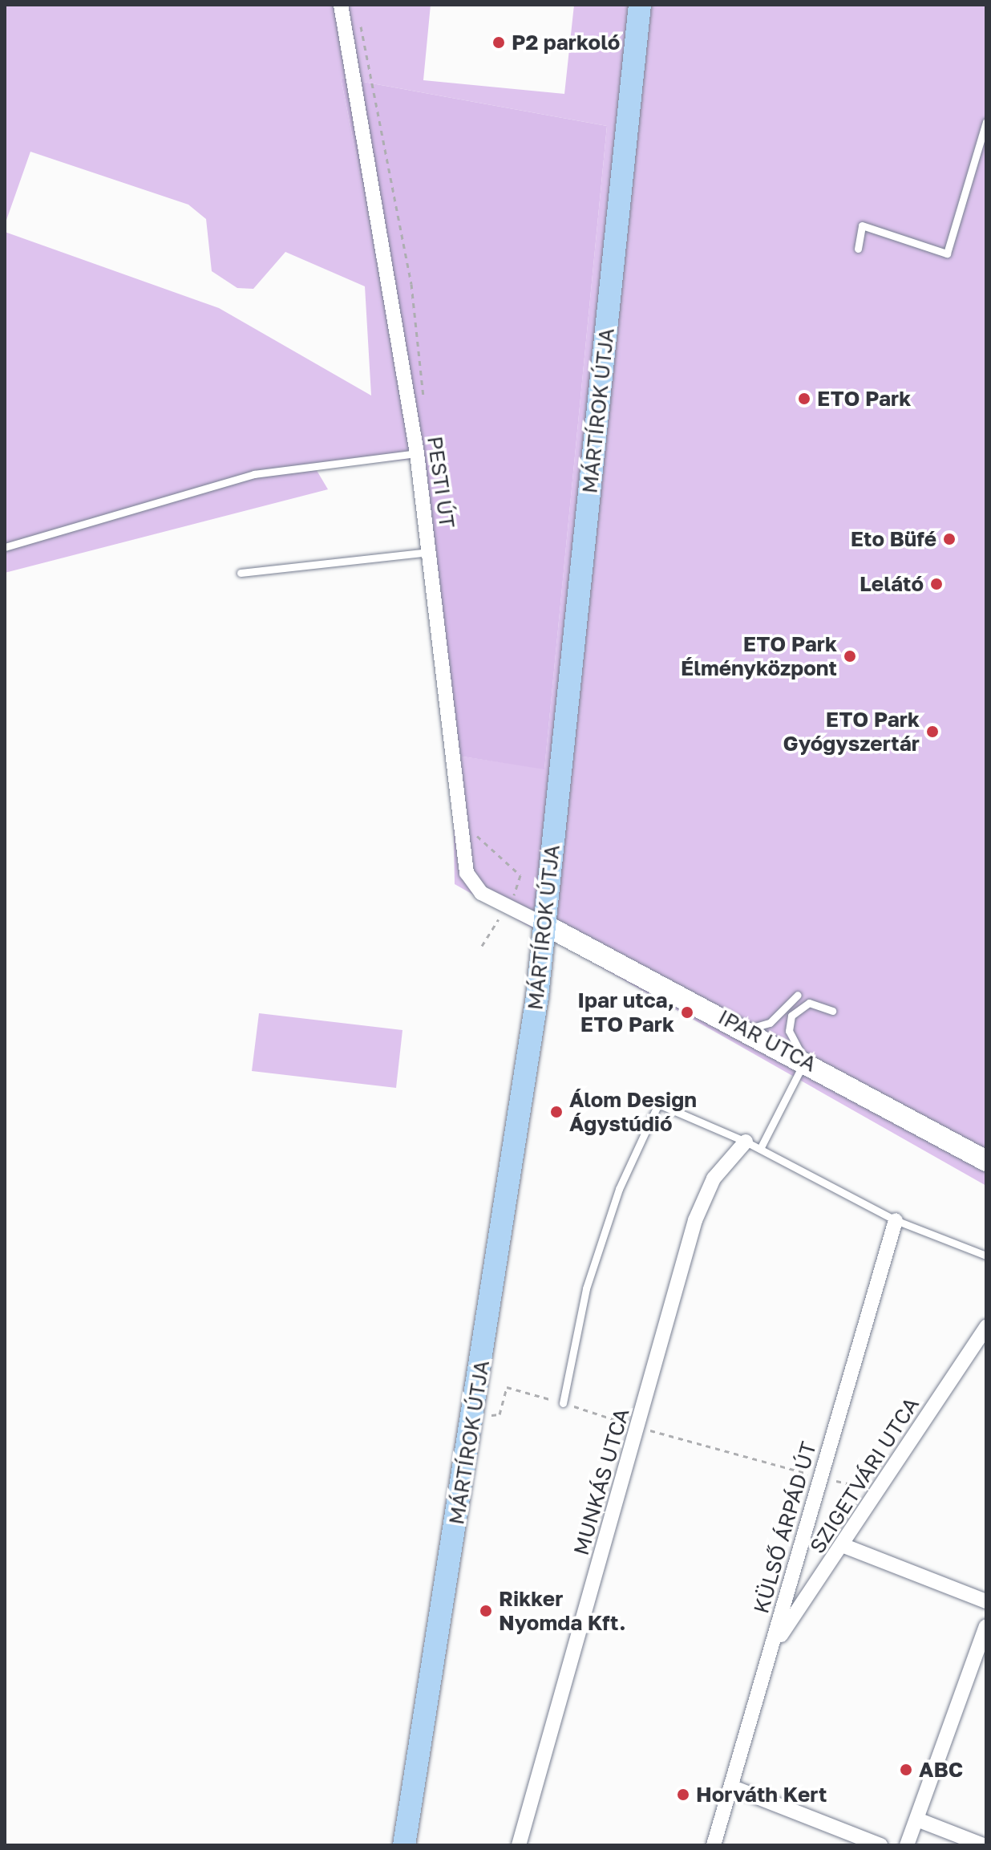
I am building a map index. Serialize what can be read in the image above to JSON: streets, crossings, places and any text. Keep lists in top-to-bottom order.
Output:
{
  "streets": {
    "main road": ["MÁRTÍROK ÚTJA"],
    "street": [
      "PESTI ÚT",
      "IPAR UTCA",
      "SZIGETVÁRI UTCA",
      "MUNKÁS UTCA",
      "KÜLSŐ ÁRPÁD ÚT"
    ]
  },
  "crossings": [
    ["MÁRTÍROK ÚTJA", "PESTI ÚT"],
    ["MÁRTÍROK ÚTJA", "IPAR UTCA"],
    ["PESTI ÚT", "IPAR UTCA"],
    ["SZIGETVÁRI UTCA", "KÜLSŐ ÁRPÁD ÚT"]
  ],
  "places": [
    "P2 parkoló",
    "ETO Park",
    "Eto Büfé",
    "Lelátó",
    "ETO Park Élményközpont",
    "ETO Park Gyógyszertár",
    "Ipar utca, ETO Park",
    "Álom Design Ágystúdió",
    "Rikker Nyomda Kft.",
    "ABC",
    "Horváth Kert"
  ]
}
